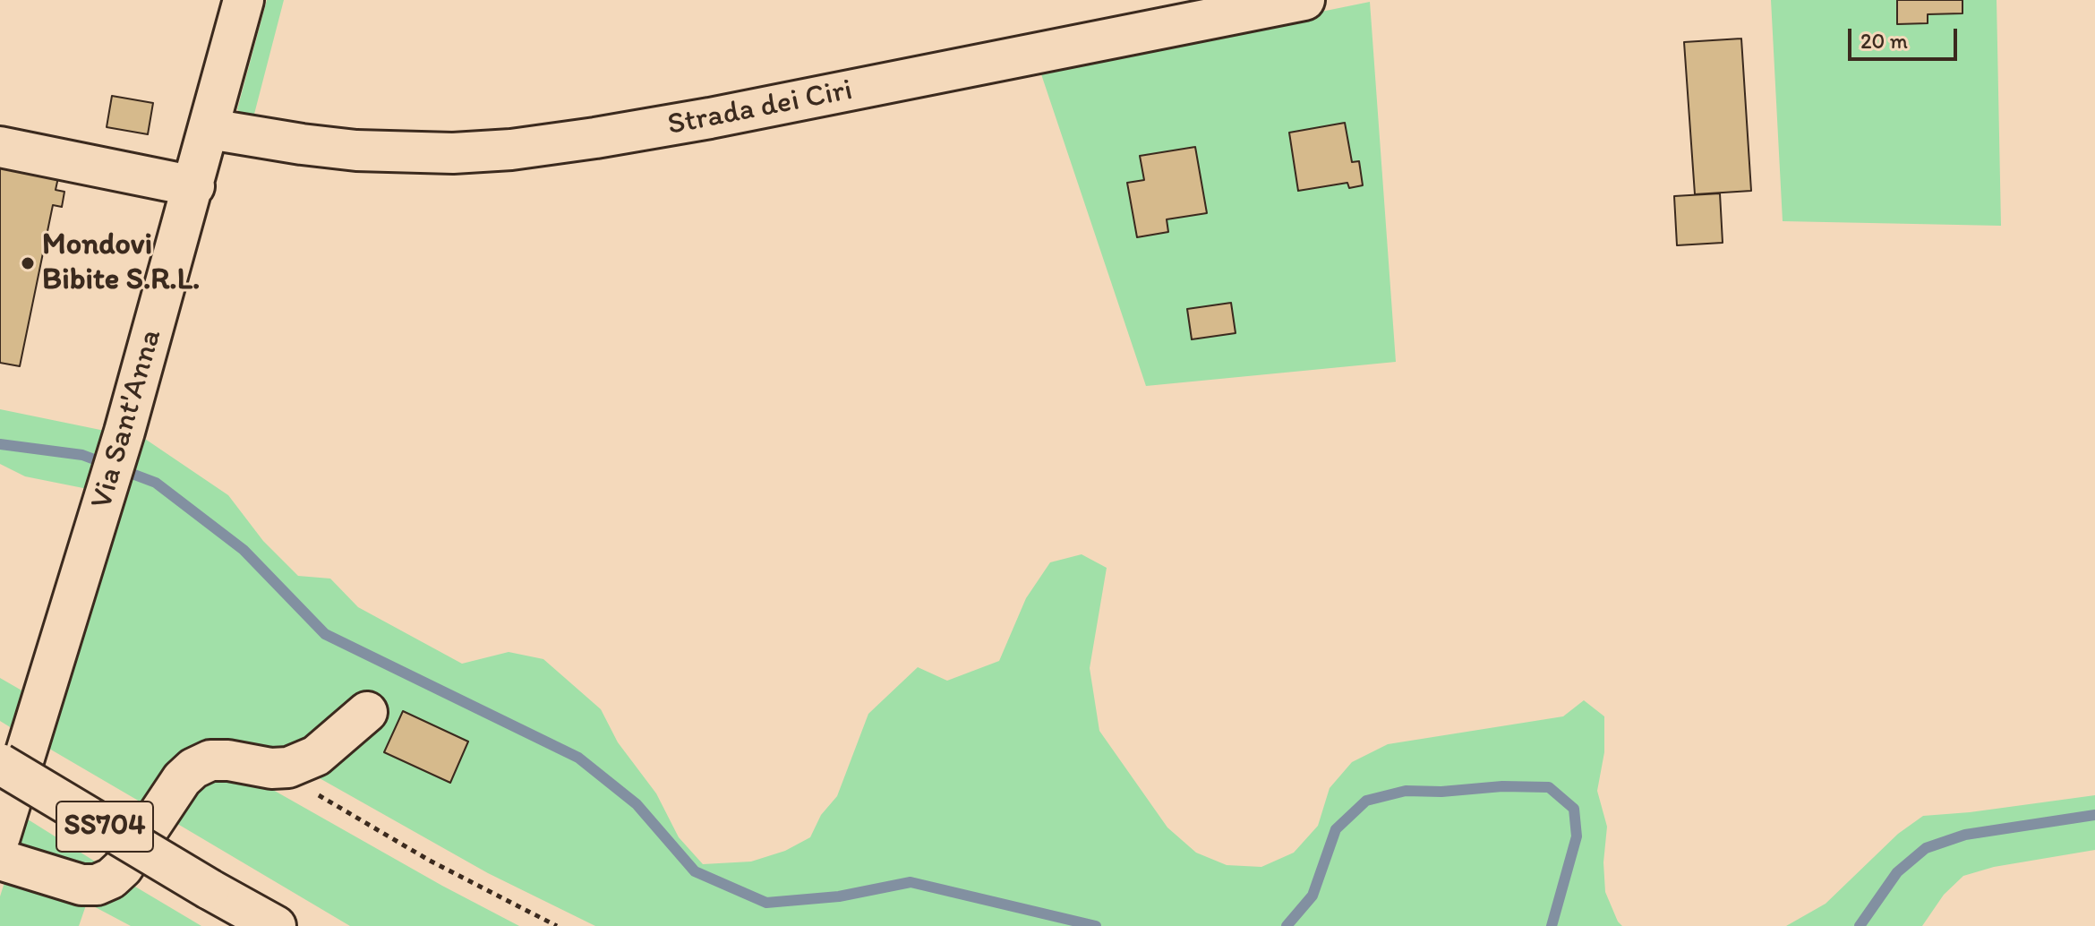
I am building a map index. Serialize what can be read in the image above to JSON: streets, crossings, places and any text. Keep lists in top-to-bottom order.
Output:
{
  "streets": {
    "main road": ["Strada dei Ciri", "Via Sant'Anna", "SS704"]
  },
  "crossings": [
    ["Strada dei Ciri", "Via Sant'Anna"]
  ],
  "places": ["Mondovi Bibite S.R.L."],
  "scale_bar": "20 m"
}
